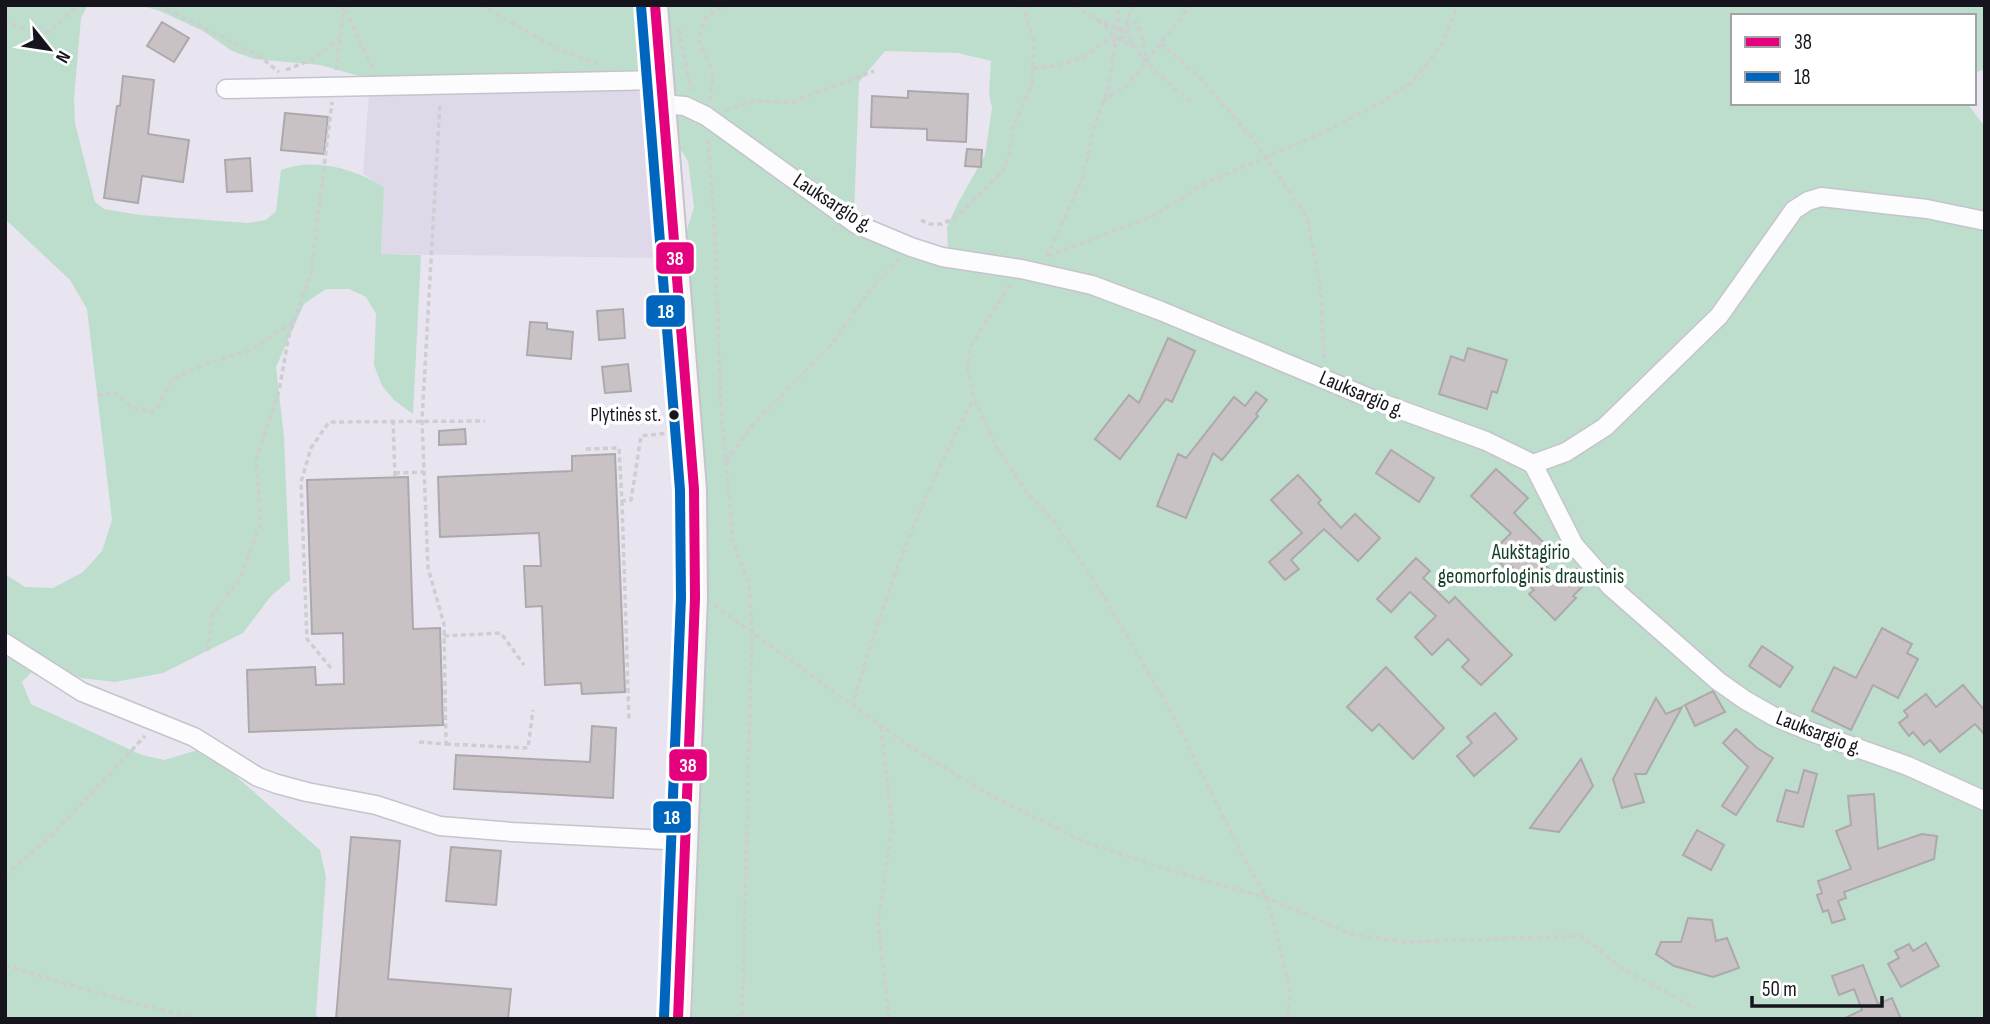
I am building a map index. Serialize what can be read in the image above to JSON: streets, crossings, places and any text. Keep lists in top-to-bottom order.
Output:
{
  "streets": {
    "street": ["Lauksargio g."]
  },
  "parks": ["Aukštagirio geomorfologinis draustinis"],
  "places": ["Plytinės st."],
  "lines": ["transit line 38", "transit line 18"],
  "legend": ["38", "18"],
  "scale_bar": "50 m",
  "north": "bottom right"
}
